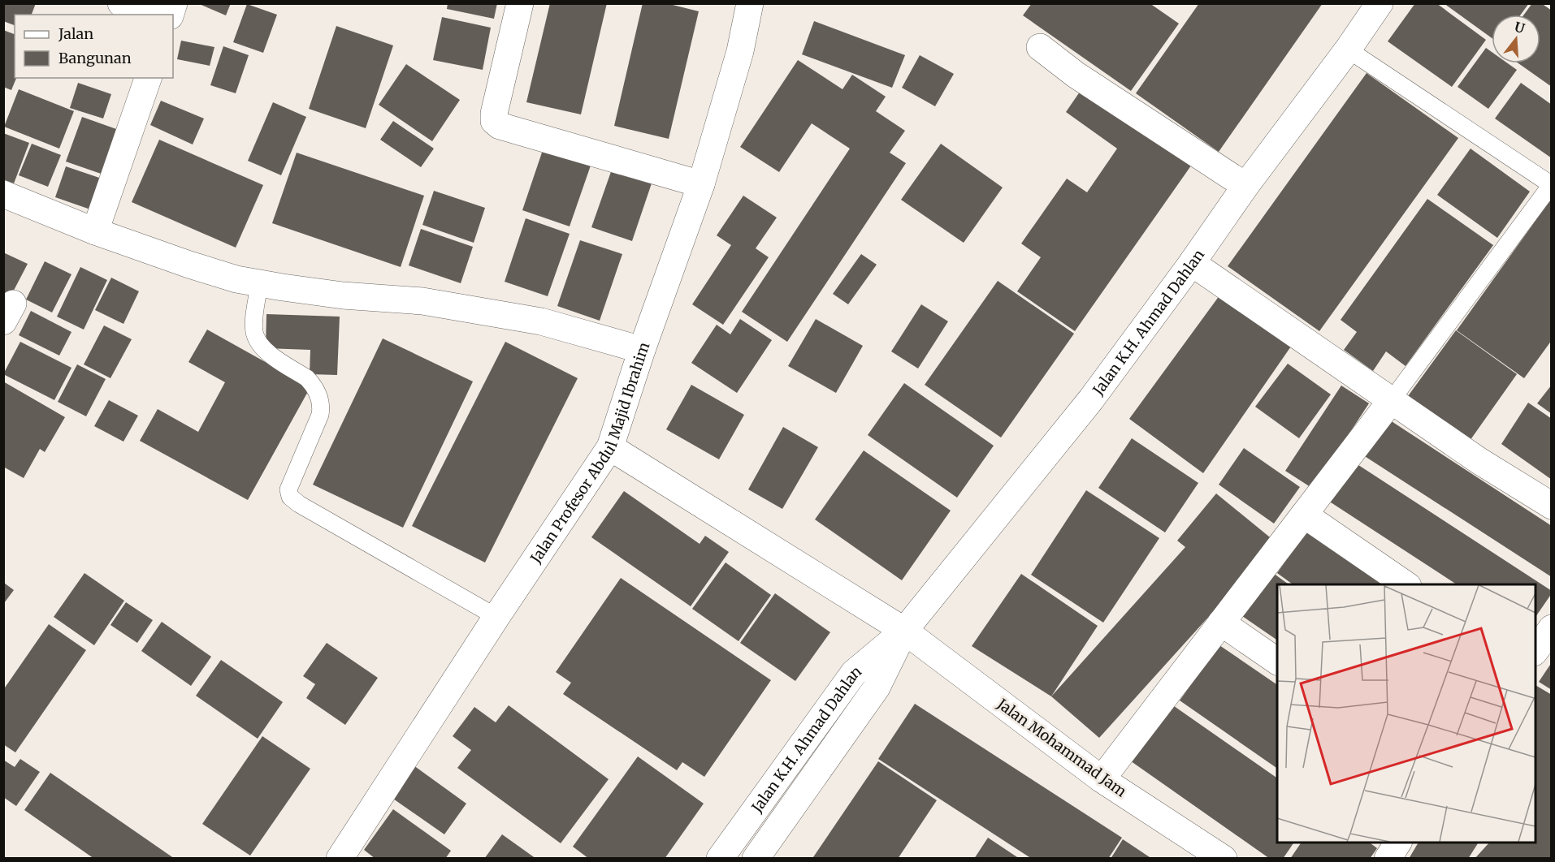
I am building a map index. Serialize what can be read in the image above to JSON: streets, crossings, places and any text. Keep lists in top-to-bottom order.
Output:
{
  "streets": {
    "street": ["Jalan K.H. Ahmad Dahlan", "Jalan Profesor Abdul Majid Ibrahim", "Jalan Mohammad Jam"]
  },
  "crossings": [
    ["Jalan K.H. Ahmad Dahlan", "Jalan Mohammad Jam"],
    ["Jalan Profesor Abdul Majid Ibrahim", "Jalan Mohammad Jam"]
  ],
  "legend": ["Jalan", "Bangunan"],
  "north": "top"
}
